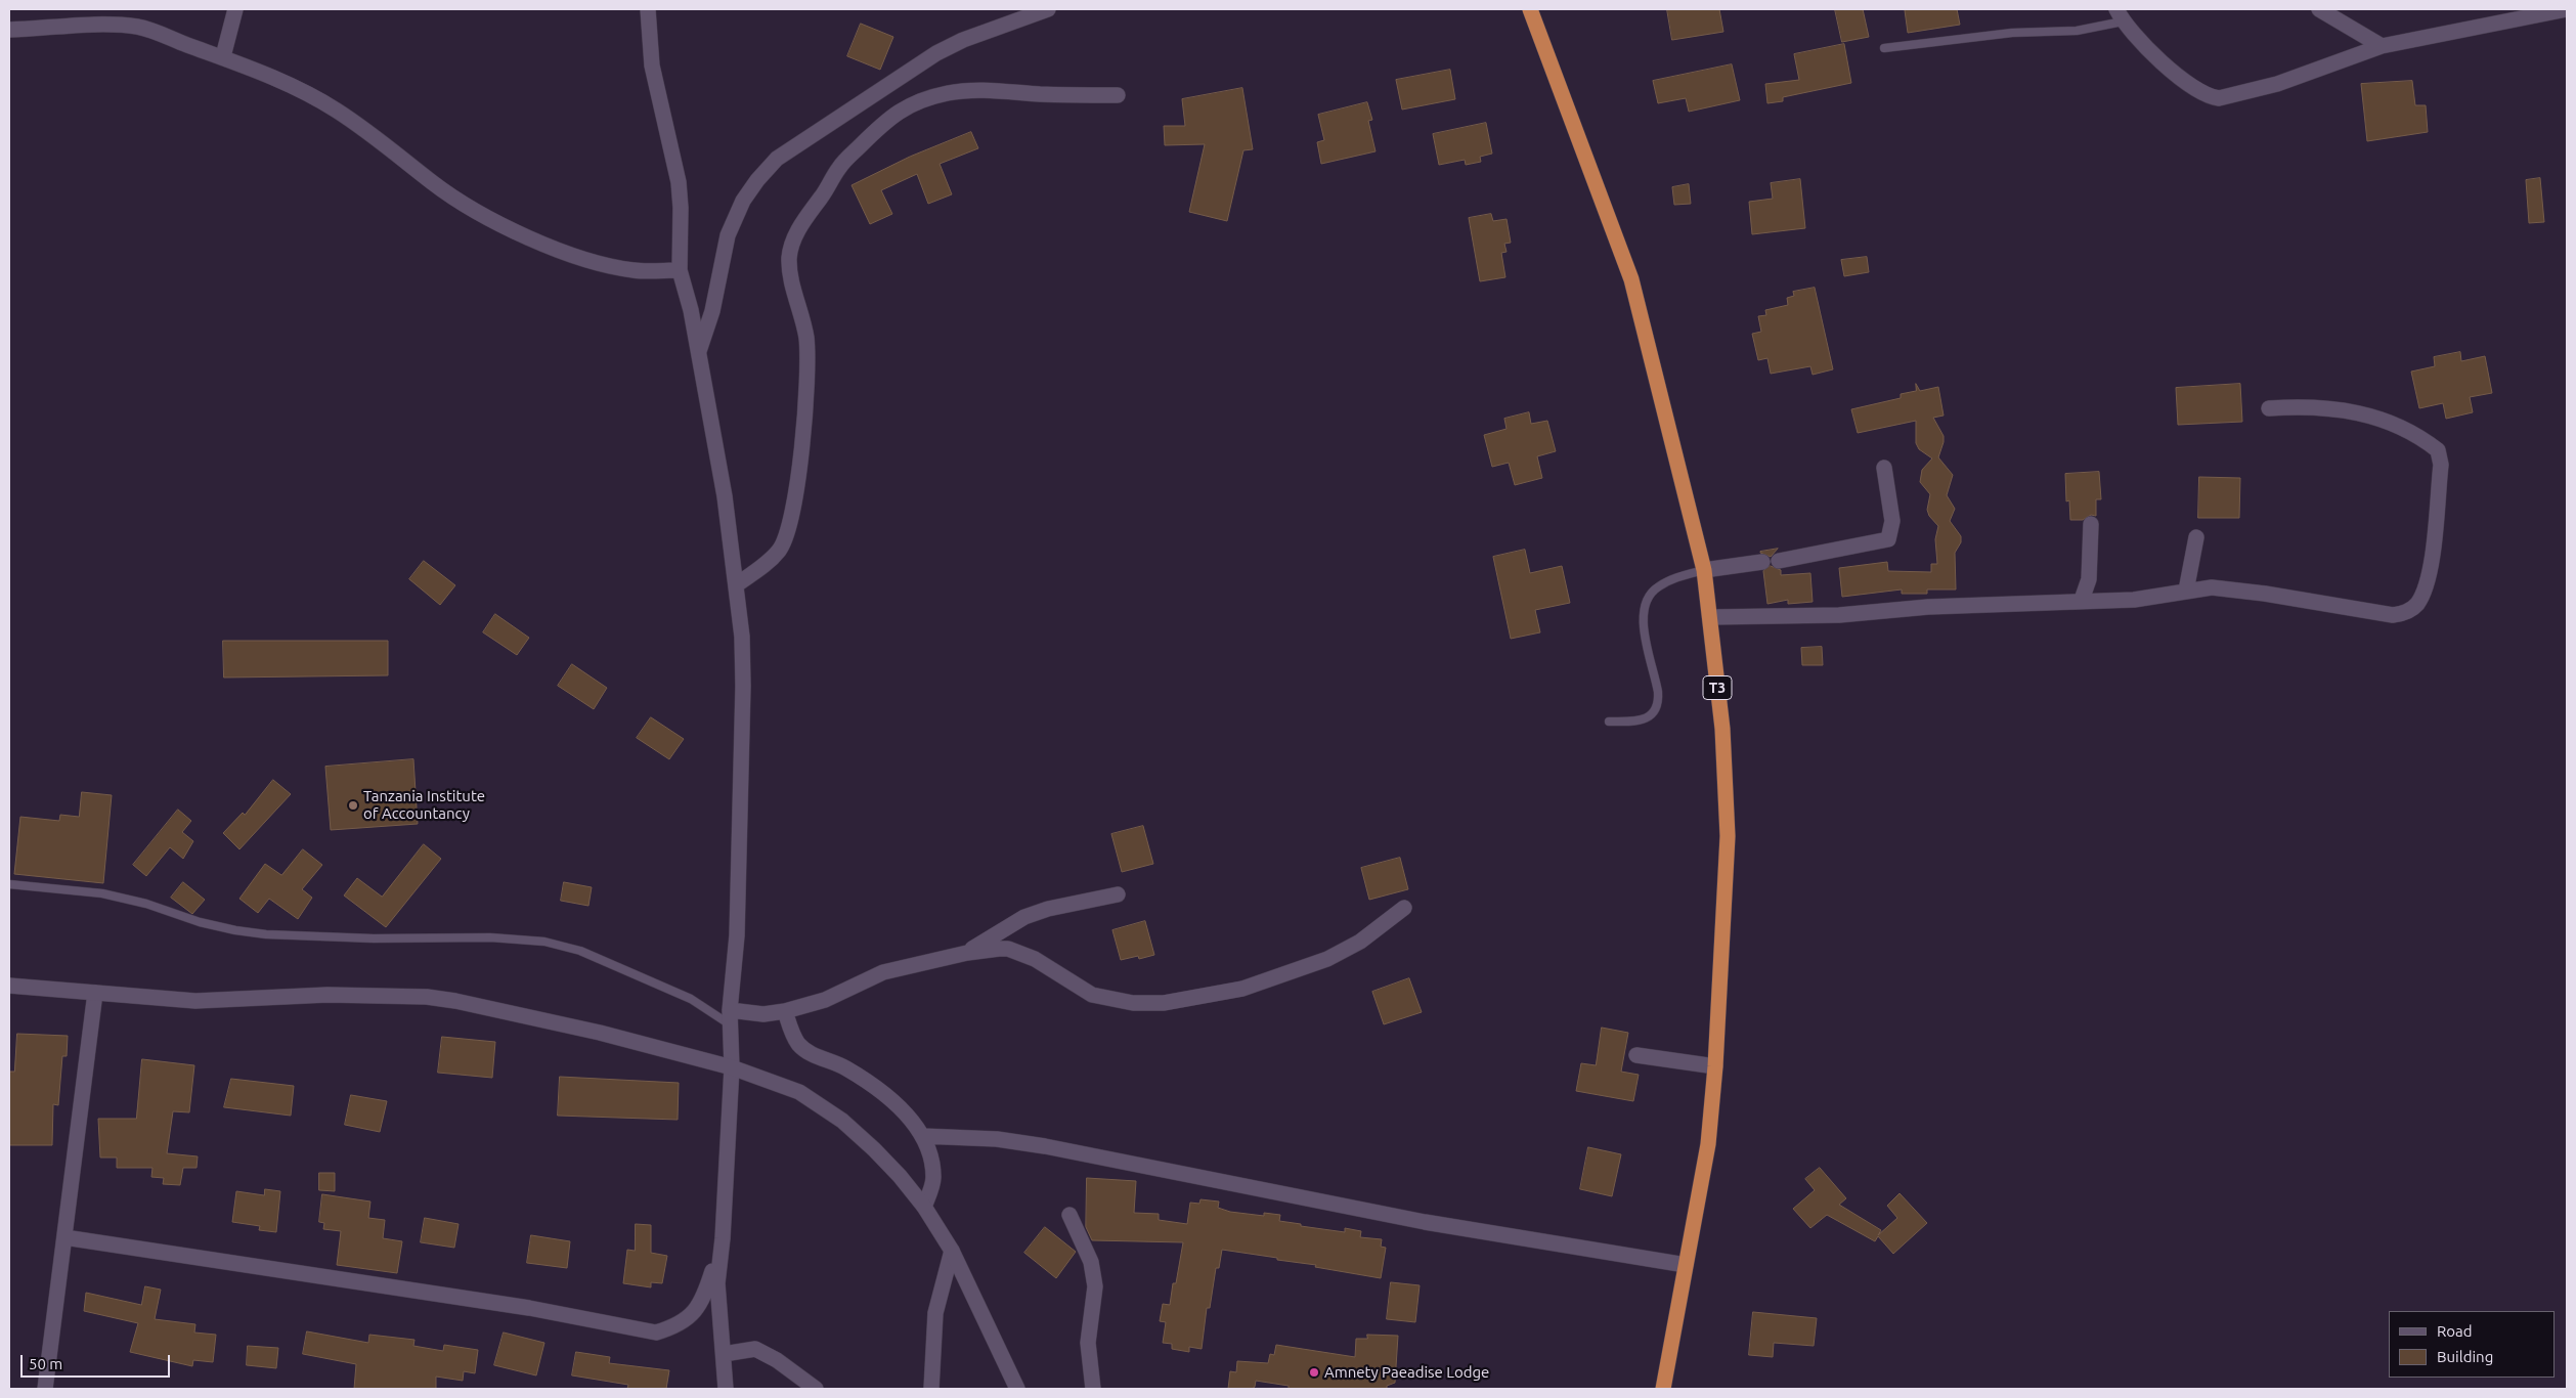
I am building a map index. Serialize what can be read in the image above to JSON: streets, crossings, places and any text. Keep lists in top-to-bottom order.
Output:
{
  "streets": {
    "highway": ["T3"]
  },
  "places": ["Tanzania Institute of Accountancy", "Amnety Paeadise Lodge"],
  "legend": ["Road", "Building"],
  "scale_bar": "50 m"
}
